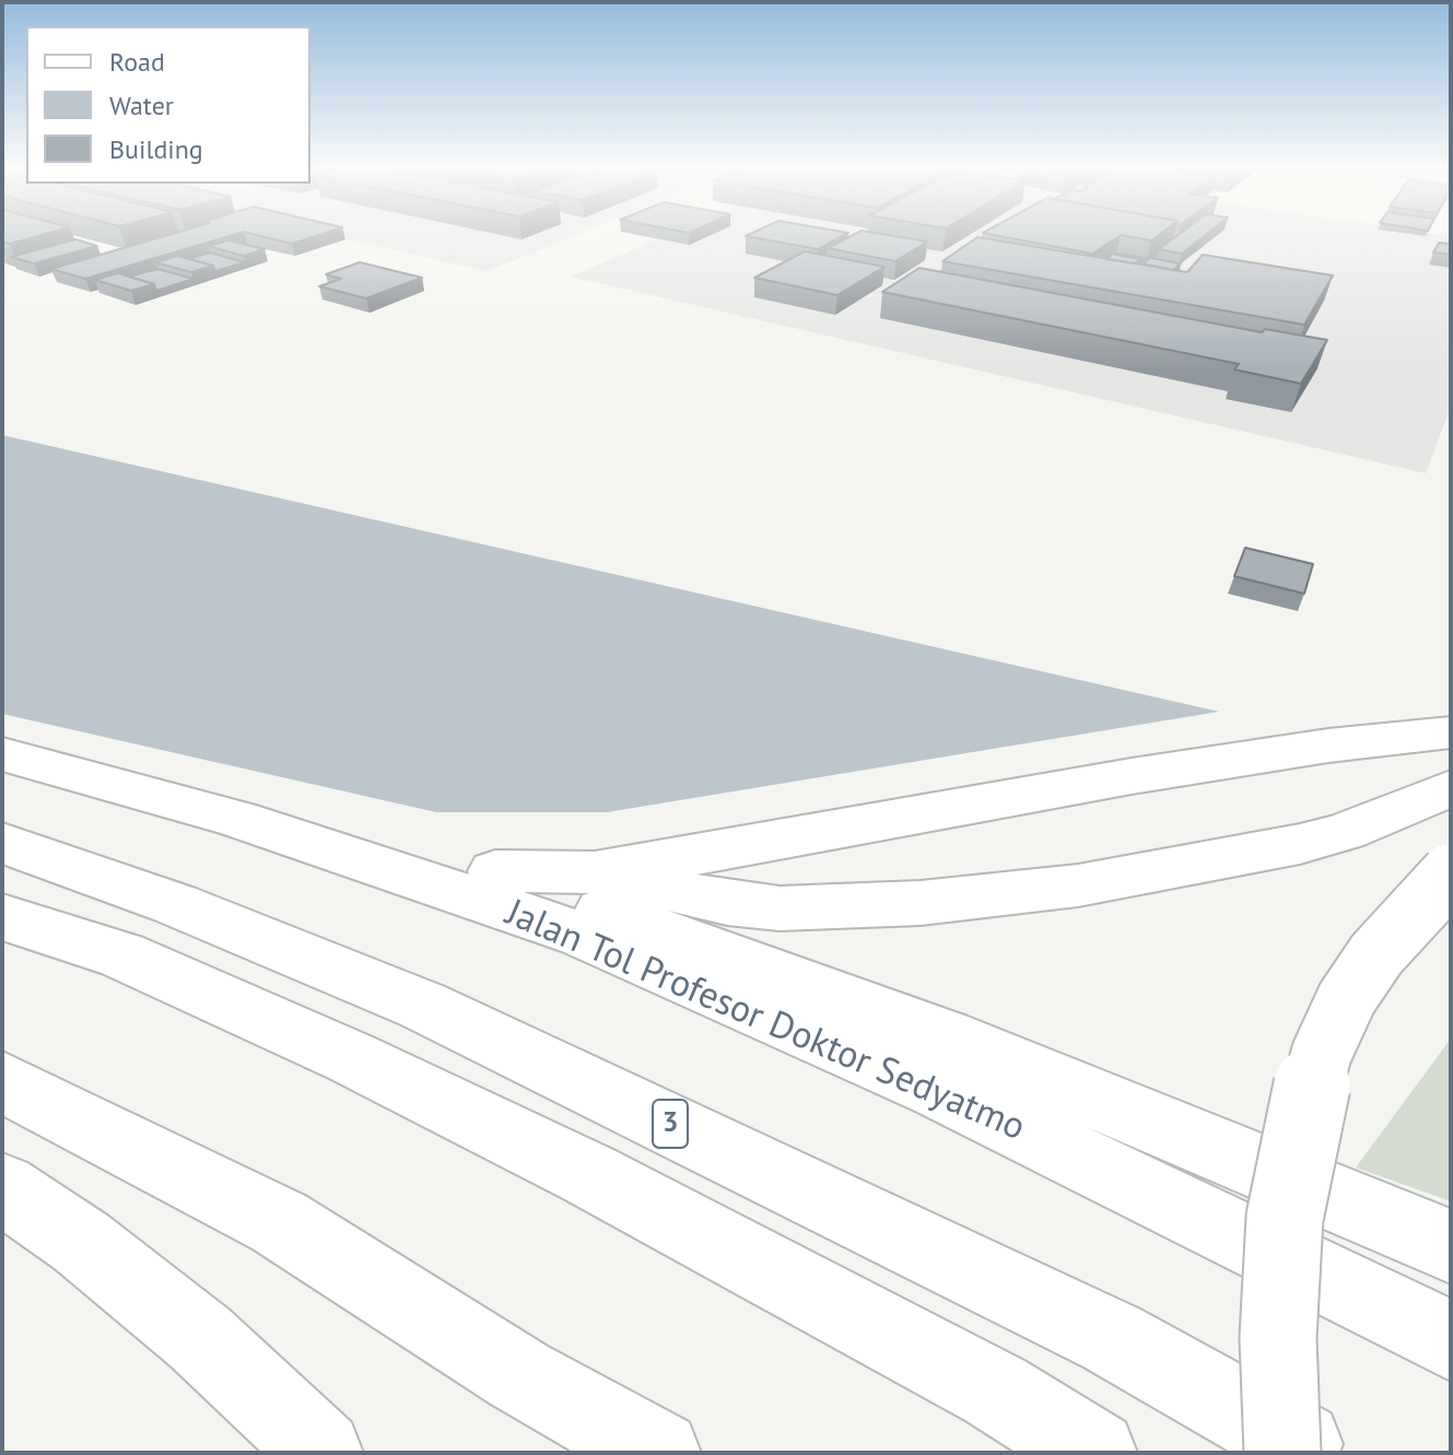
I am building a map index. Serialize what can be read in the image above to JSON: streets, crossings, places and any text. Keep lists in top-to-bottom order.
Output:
{
  "streets": {
    "main road": ["Jalan Tol Profesor Doktor Sedyatmo", "3"]
  },
  "legend": ["Road", "Water", "Building"]
}
